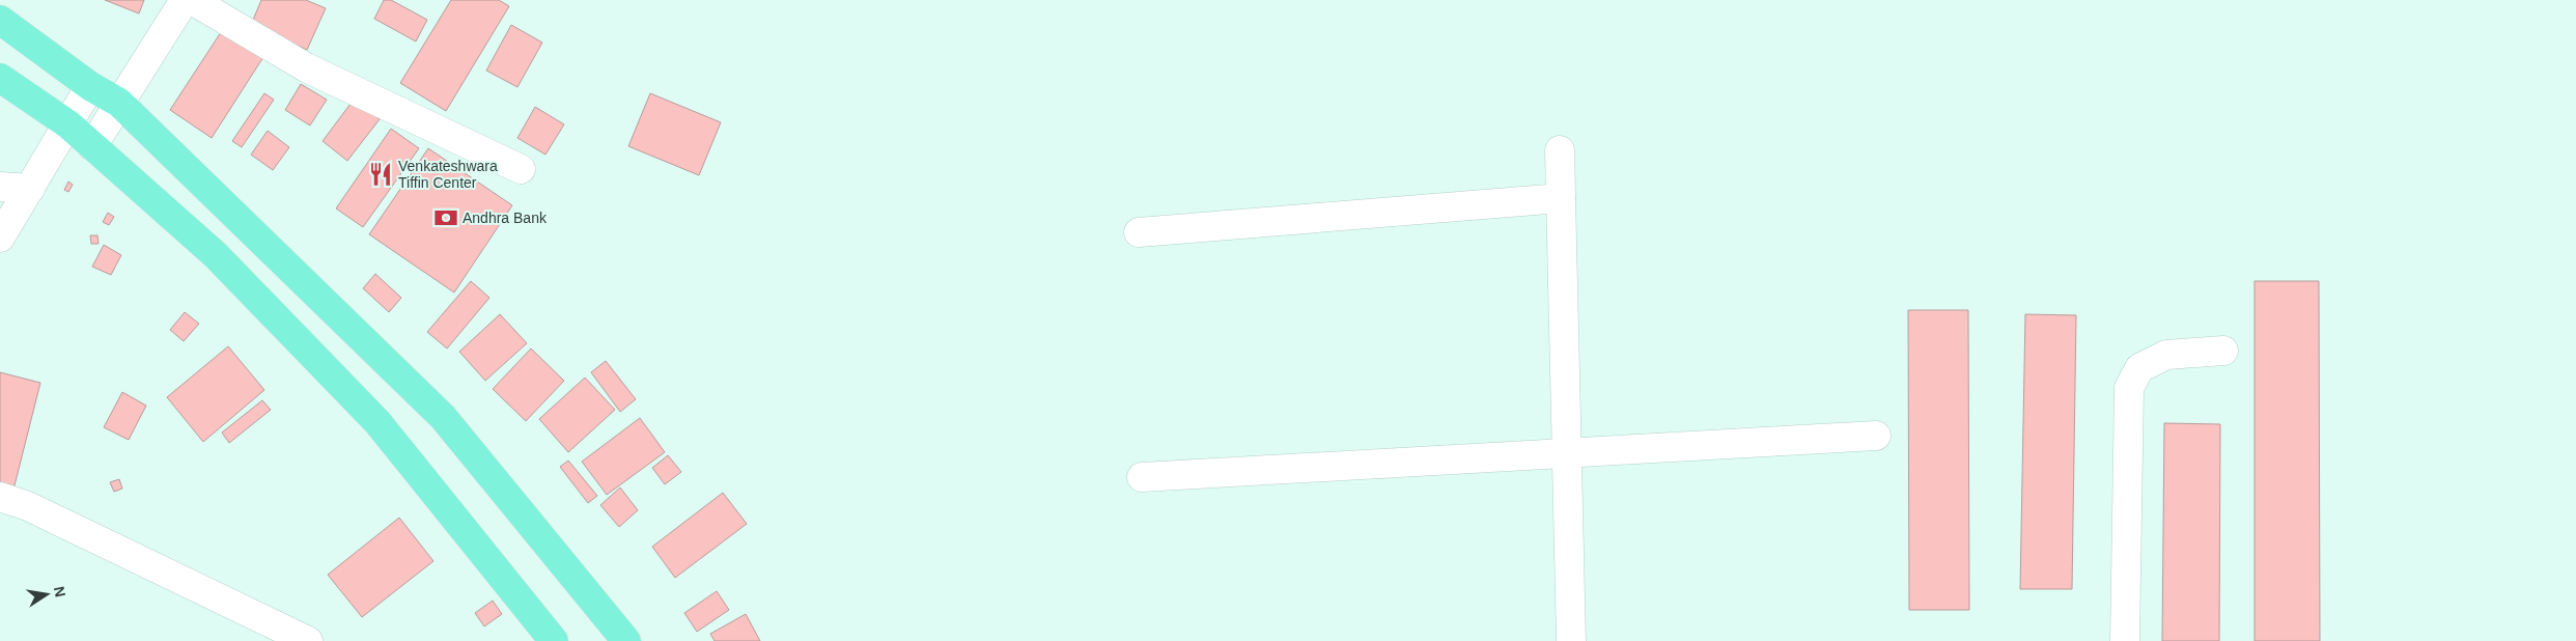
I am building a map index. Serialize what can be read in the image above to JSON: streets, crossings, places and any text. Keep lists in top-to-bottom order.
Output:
{
  "places": {
    "restaurant": ["Venkateshwara Tiffin Center"],
    "bank": ["Andhra Bank"]
  },
  "north": "right"
}
